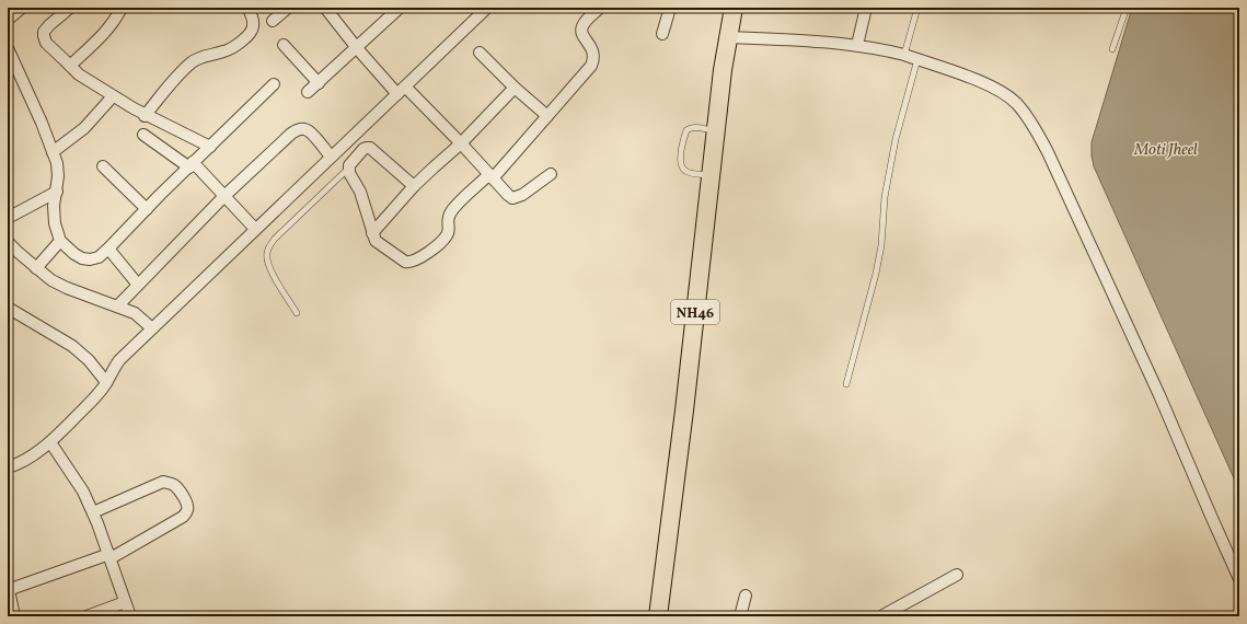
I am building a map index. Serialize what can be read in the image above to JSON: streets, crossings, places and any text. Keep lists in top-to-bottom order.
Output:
{
  "streets": {
    "highway": ["NH46"]
  },
  "water": ["Moti Jheel"]
}
